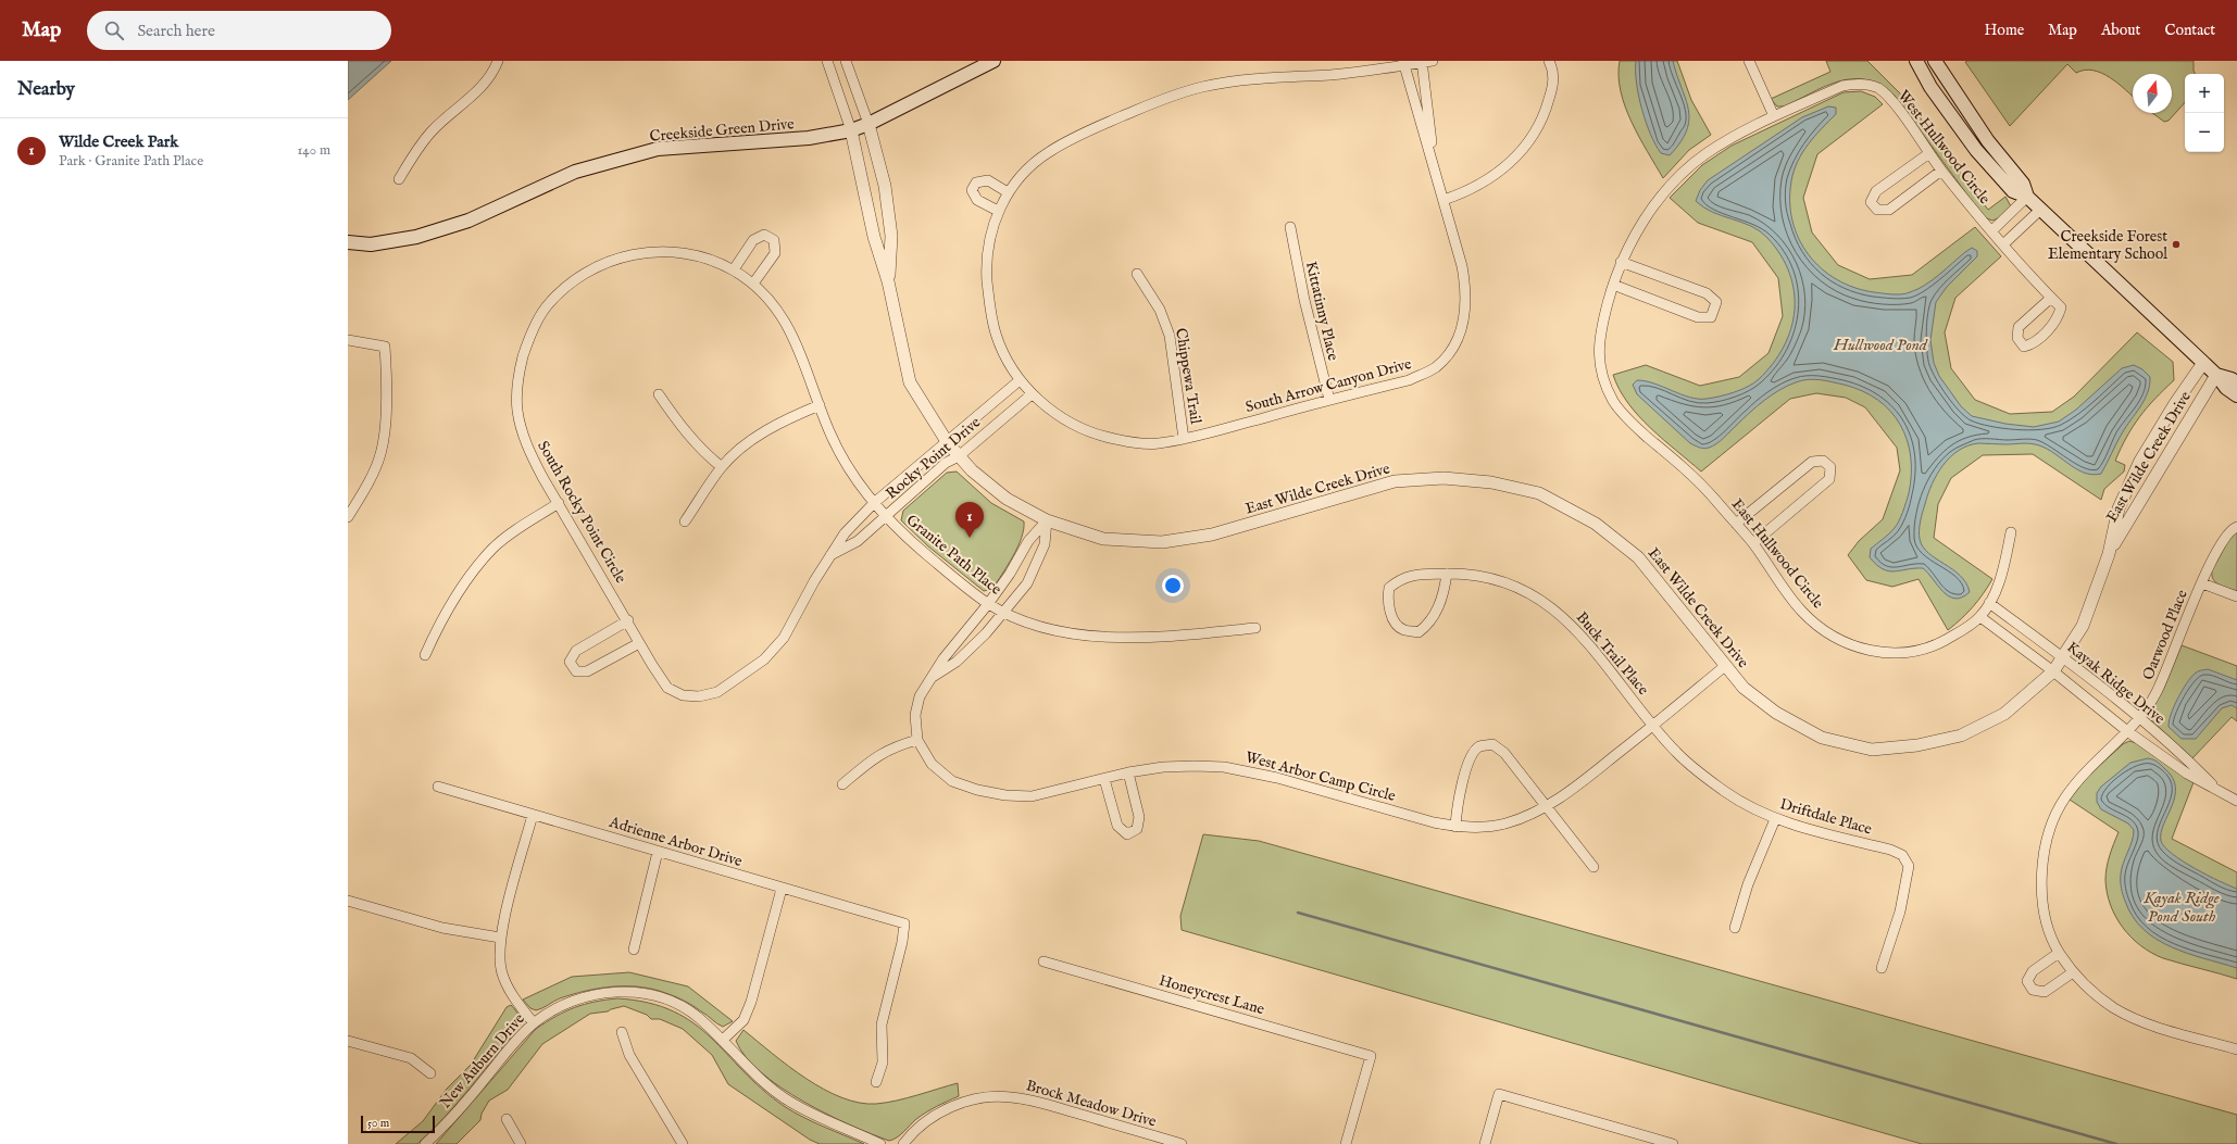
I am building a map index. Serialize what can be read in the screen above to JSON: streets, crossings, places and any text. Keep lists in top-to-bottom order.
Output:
{
  "streets": {
    "main road": ["Creekside Green Drive"],
    "street": [
      "West Hullwood Circle",
      "Kittatinny Place",
      "Chippewa Trail",
      "South Arrow Canyon Drive",
      "East Wilde Creek Drive",
      "Rocky Point Drive",
      "South Rocky Point Circle",
      "East Hullwood Circle",
      "Granite Path Place",
      "Oarwood Place",
      "Buck Trail Place",
      "Kayak Ridge Drive",
      "West Arbor Camp Circle",
      "Driftdale Place",
      "Adrienne Arbor Drive",
      "Honeycrest Lane",
      "New Auburn Drive",
      "Brock Meadow Drive"
    ]
  },
  "crossings": [
    ["West Hullwood Circle", "East Hullwood Circle"],
    ["Kittatinny Place", "South Arrow Canyon Drive"],
    ["Chippewa Trail", "South Arrow Canyon Drive"],
    ["South Arrow Canyon Drive", "Rocky Point Drive"],
    ["East Wilde Creek Drive", "Rocky Point Drive"],
    ["East Wilde Creek Drive", "Kayak Ridge Drive"],
    ["East Wilde Creek Drive", "West Arbor Camp Circle"],
    ["Rocky Point Drive", "South Rocky Point Circle"],
    ["Rocky Point Drive", "Granite Path Place"],
    ["South Rocky Point Circle", "Granite Path Place"],
    ["East Hullwood Circle", "Kayak Ridge Drive"],
    ["Granite Path Place", "West Arbor Camp Circle"],
    ["Oarwood Place", "Kayak Ridge Drive"],
    ["Buck Trail Place", "West Arbor Camp Circle"],
    ["Buck Trail Place", "Driftdale Place"],
    ["West Arbor Camp Circle", "Driftdale Place"]
  ],
  "water": ["Hullwood Pond", "Kayak Ridge Pond South"],
  "places": ["Creekside Forest Elementary School"],
  "scale_bar": "50 m",
  "north": "top",
  "page": {
    "header": "Map",
    "search": "Search here",
    "nav": [
      "Home",
      "Map",
      "About",
      "Contact"
    ],
    "heading": "Nearby",
    "map_buttons": ["+", "−"],
    "list": [
      {
        "mark": "1",
        "name": "Wilde Creek Park",
        "note": "Park · Granite Path Place",
        "value": "140 m"
      }
    ],
    "pins": "1",
    "scale": "50 m"
  }
}
